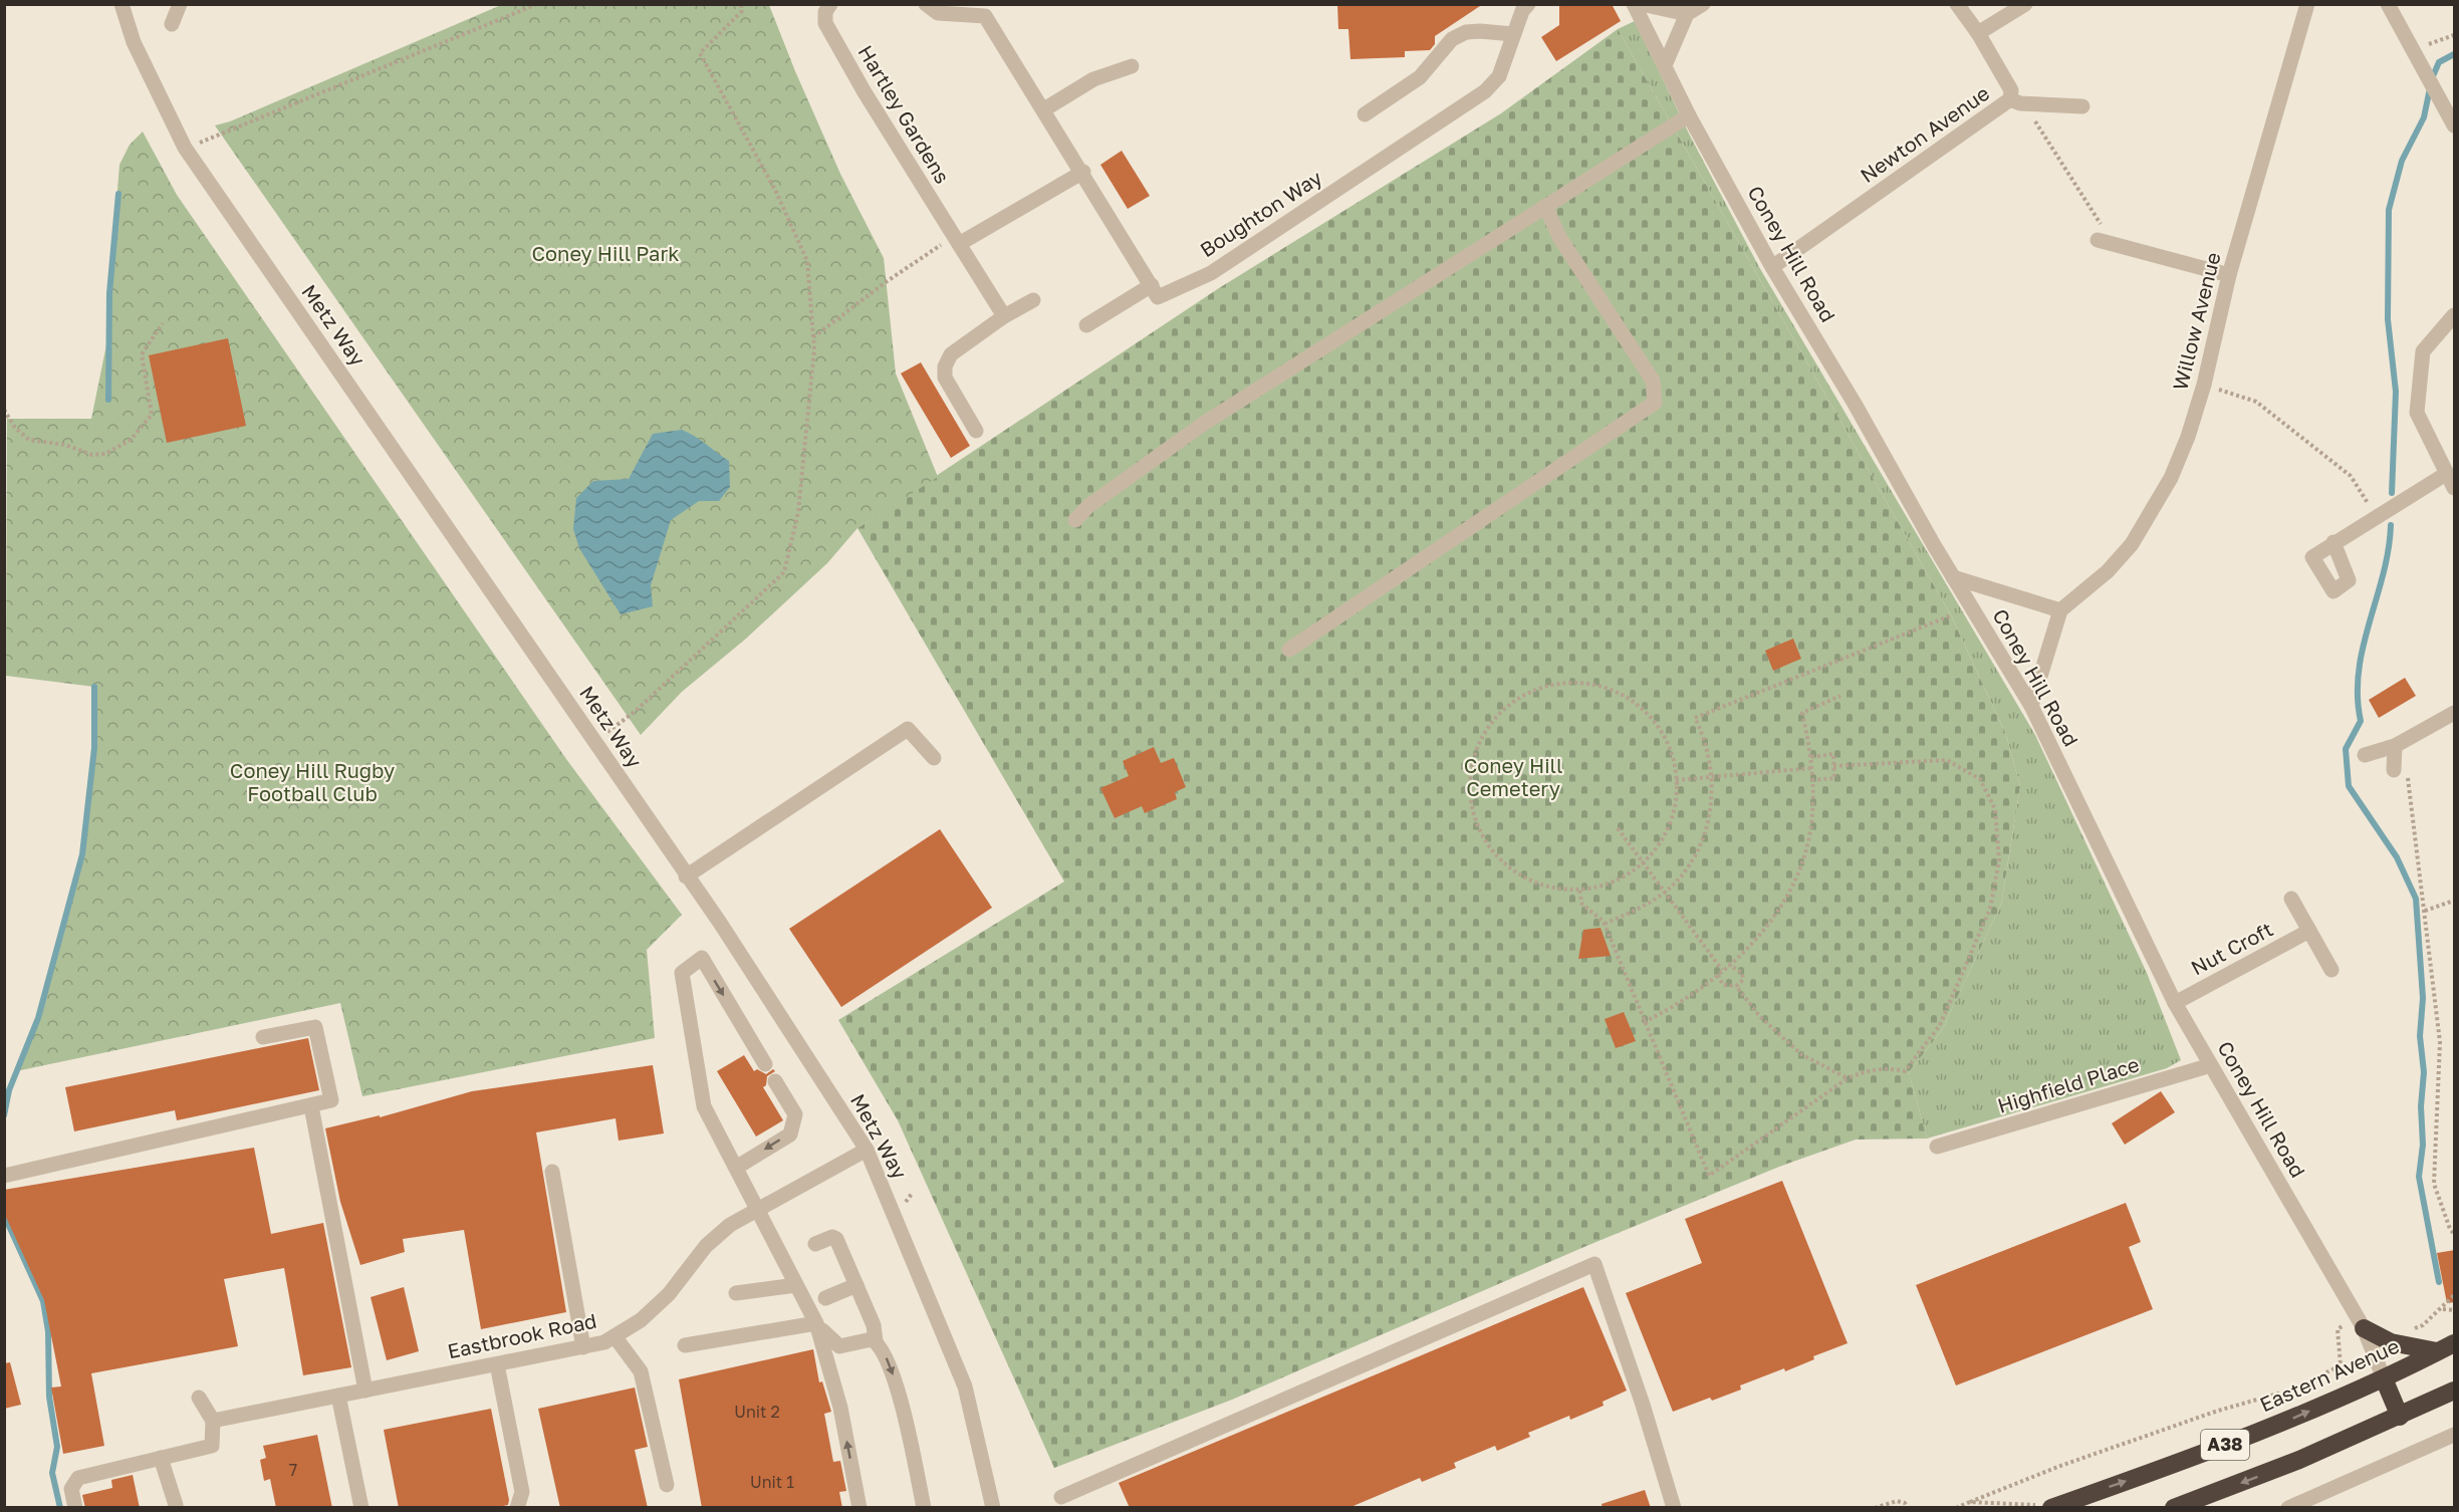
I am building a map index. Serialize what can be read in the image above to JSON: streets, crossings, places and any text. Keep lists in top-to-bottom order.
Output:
{
  "streets": {
    "highway": ["Eastern Avenue", "A38"],
    "street": [
      "Hartley Gardens",
      "Newton Avenue",
      "Boughton Way",
      "Coney Hill Road",
      "Willow Avenue",
      "Metz Way",
      "Nut Croft",
      "Highfield Place",
      "Eastbrook Road"
    ]
  },
  "crossings": [
    ["Newton Avenue", "Coney Hill Road"],
    ["Coney Hill Road", "Nut Croft"],
    ["Coney Hill Road", "Highfield Place"],
    ["Coney Hill Road", "Eastern Avenue"],
    ["Metz Way", "Eastbrook Road"]
  ],
  "parks": ["Coney Hill Park", "Coney Hill Cemetery", "Coney Hill Rugby Football Club"],
  "house_numbers": ["Unit 2", "7", "Unit 1"]
}
